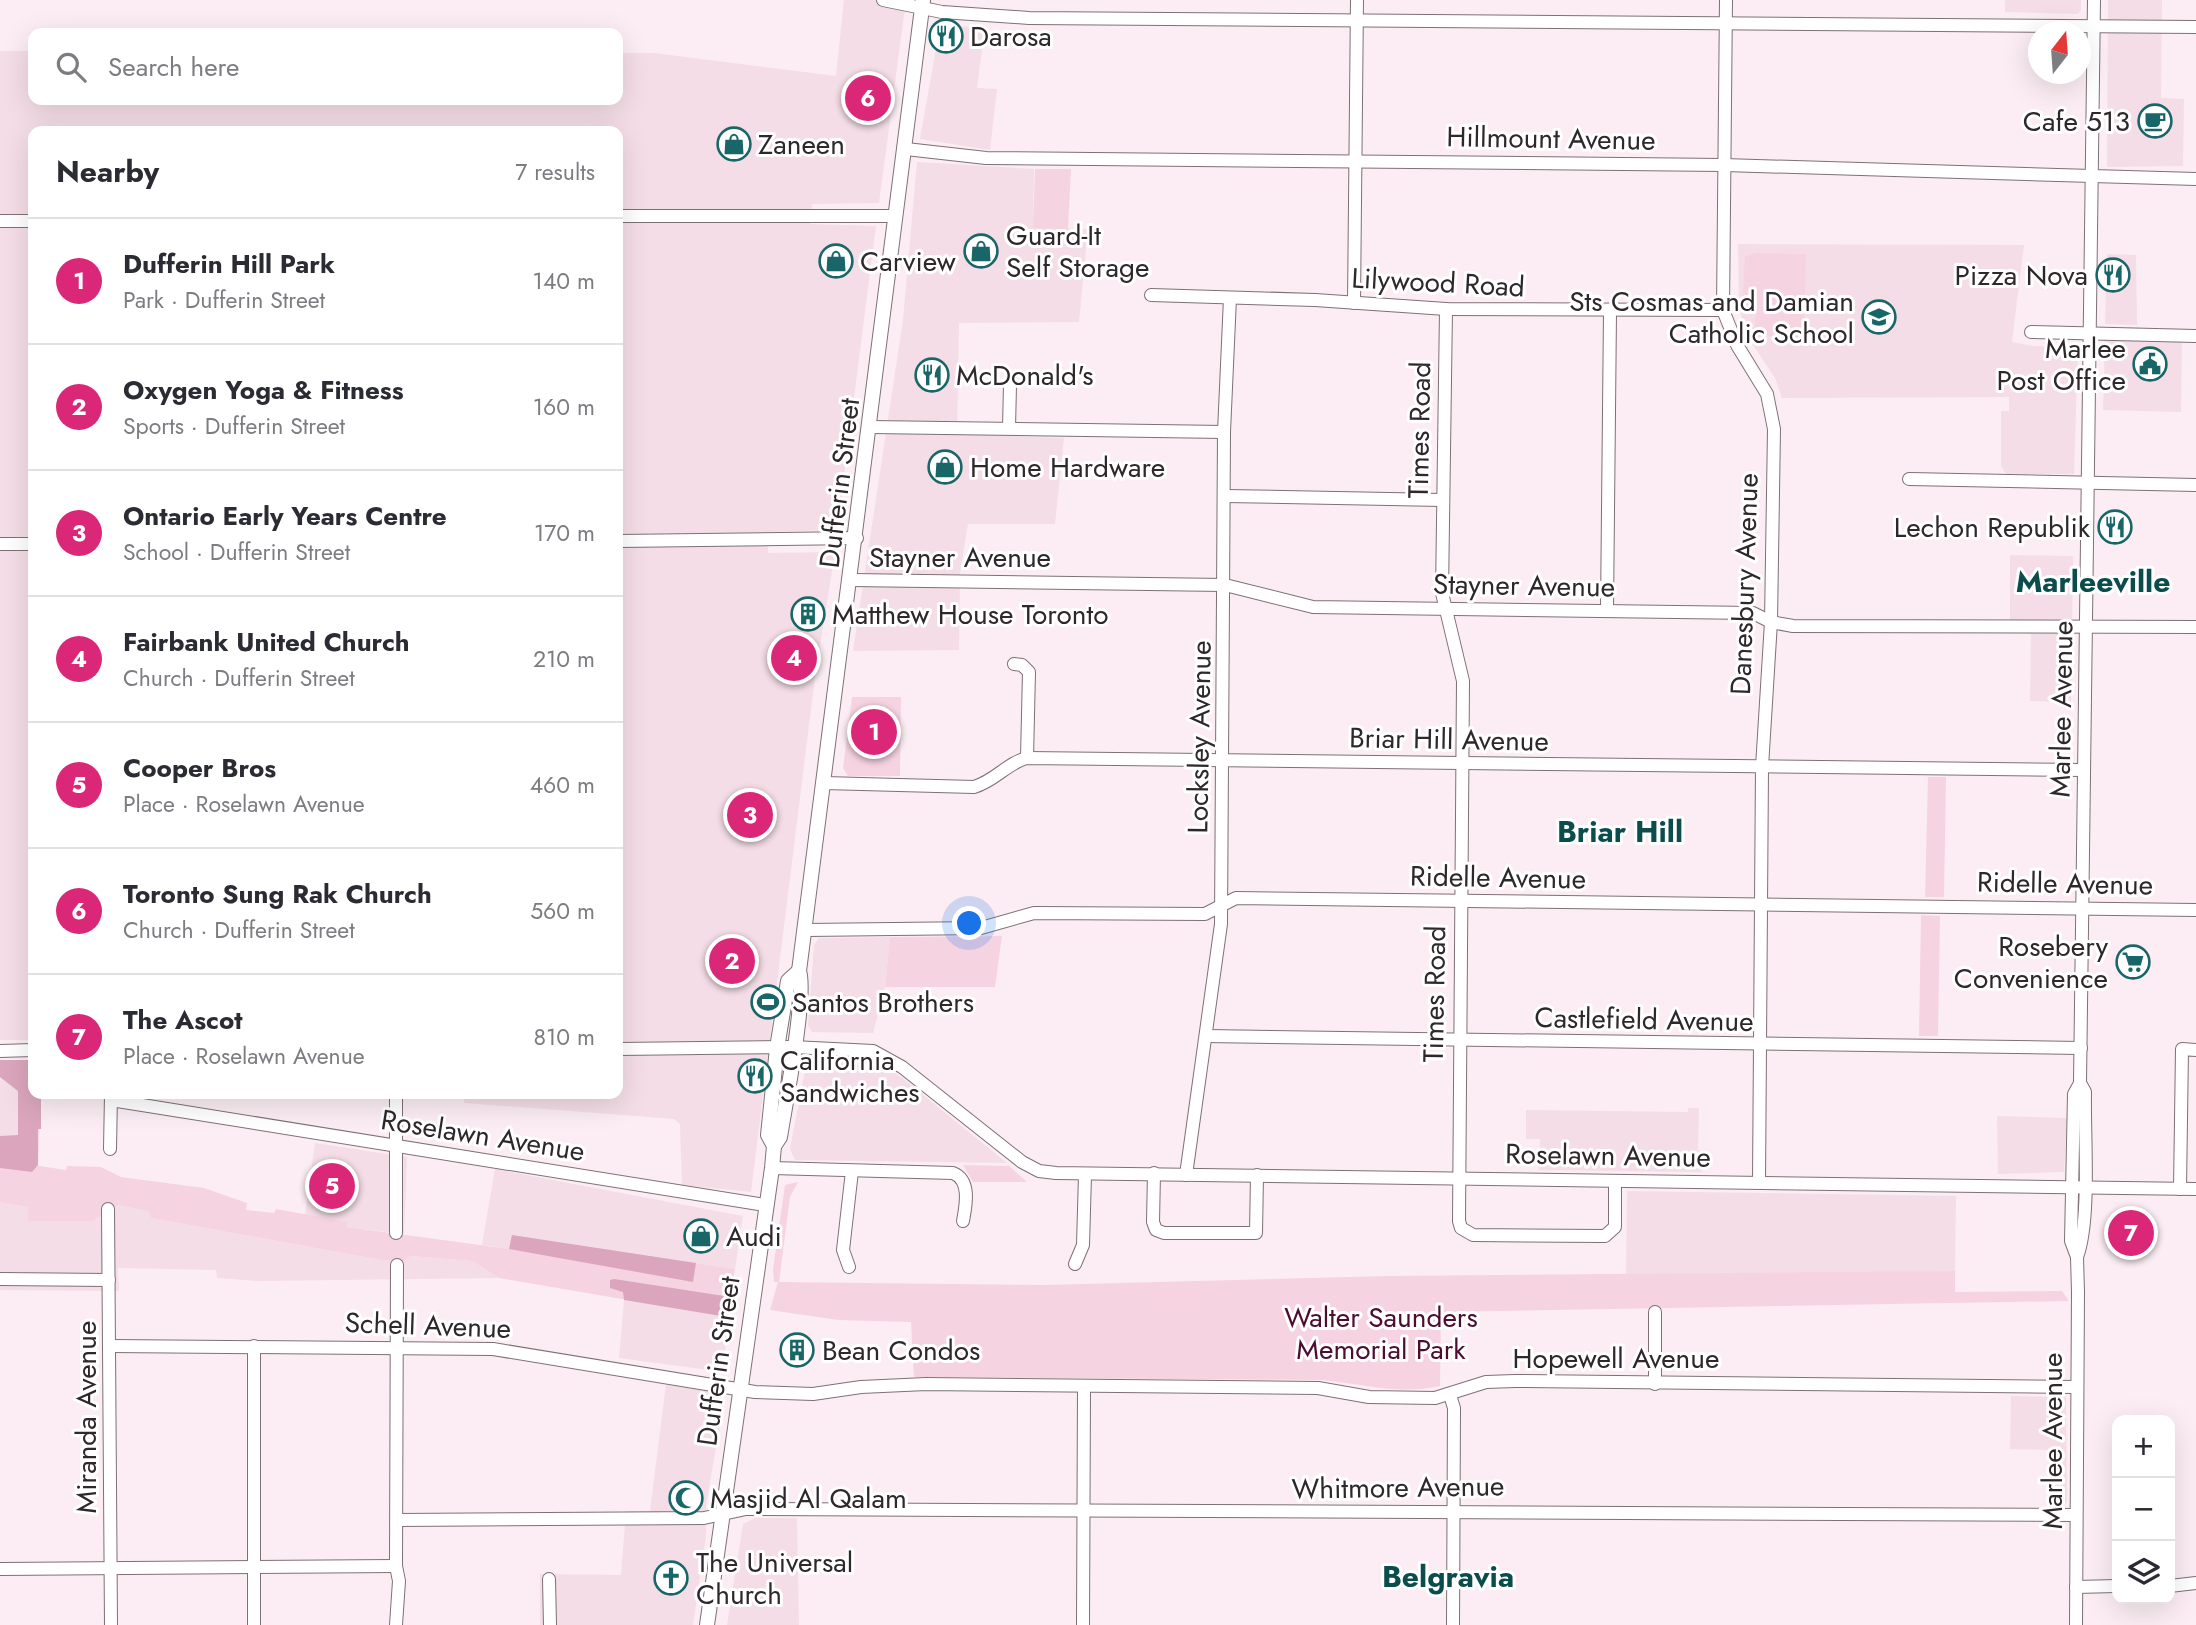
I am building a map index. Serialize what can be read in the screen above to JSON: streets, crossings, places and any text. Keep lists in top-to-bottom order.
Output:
{
  "streets": {
    "main road": ["Dufferin Street"],
    "street": [
      "Hillmount Avenue",
      "Lilywood Road",
      "Times Road",
      "Stayner Avenue",
      "Danesbury Avenue",
      "Marlee Avenue",
      "Locksley Avenue",
      "Briar Hill Avenue",
      "Ridelle Avenue",
      "Castlefield Avenue",
      "Roselawn Avenue",
      "Schell Avenue",
      "Hopewell Avenue",
      "Miranda Avenue",
      "Whitmore Avenue"
    ]
  },
  "crossings": [
    ["Hillmount Avenue", "Dufferin Street"],
    ["Hillmount Avenue", "Danesbury Avenue"],
    ["Hillmount Avenue", "Marlee Avenue"],
    ["Lilywood Road", "Times Road"],
    ["Lilywood Road", "Danesbury Avenue"],
    ["Lilywood Road", "Locksley Avenue"],
    ["Times Road", "Stayner Avenue"],
    ["Times Road", "Briar Hill Avenue"],
    ["Times Road", "Ridelle Avenue"],
    ["Times Road", "Castlefield Avenue"],
    ["Times Road", "Roselawn Avenue"],
    ["Dufferin Street", "Stayner Avenue"],
    ["Dufferin Street", "Ridelle Avenue"],
    ["Dufferin Street", "Roselawn Avenue"],
    ["Dufferin Street", "Schell Avenue"],
    ["Dufferin Street", "Hopewell Avenue"],
    ["Dufferin Street", "Whitmore Avenue"],
    ["Stayner Avenue", "Danesbury Avenue"],
    ["Stayner Avenue", "Marlee Avenue"],
    ["Stayner Avenue", "Locksley Avenue"],
    ["Danesbury Avenue", "Briar Hill Avenue"],
    ["Danesbury Avenue", "Ridelle Avenue"],
    ["Danesbury Avenue", "Castlefield Avenue"],
    ["Danesbury Avenue", "Roselawn Avenue"],
    ["Marlee Avenue", "Briar Hill Avenue"],
    ["Marlee Avenue", "Ridelle Avenue"],
    ["Marlee Avenue", "Castlefield Avenue"],
    ["Marlee Avenue", "Roselawn Avenue"],
    ["Marlee Avenue", "Hopewell Avenue"],
    ["Marlee Avenue", "Whitmore Avenue"],
    ["Locksley Avenue", "Briar Hill Avenue"],
    ["Locksley Avenue", "Ridelle Avenue"],
    ["Locksley Avenue", "Castlefield Avenue"],
    ["Locksley Avenue", "Roselawn Avenue"],
    ["Schell Avenue", "Hopewell Avenue"],
    ["Schell Avenue", "Miranda Avenue"]
  ],
  "districts": ["Marleeville", "Briar Hill", "Belgravia"],
  "parks": ["Walter Saunders Memorial Park"],
  "places": {
    "restaurant": [
      "Darosa",
      "Pizza Nova",
      "McDonald's",
      "Lechon Republik",
      "California Sandwiches"
    ],
    "cafe": ["Cafe 513"],
    "shop": [
      "Zaneen",
      "Guard-It Self Storage",
      "Carview",
      "Home Hardware",
      "Audi"
    ],
    "school or university": ["Sts Cosmas and Damian Catholic School"],
    "public building": ["Marlee Post Office"],
    "building": ["Matthew House Toronto", "Bean Condos"],
    "supermarket": ["Rosebery Convenience"],
    "sports": ["Santos Brothers"],
    "mosque": ["Masjid Al Qalam"],
    "church": ["The Universal Church"]
  },
  "north": "top",
  "page": {
    "search": "Search here",
    "pins": [
      "6",
      "4",
      "1",
      "3",
      "2",
      "5",
      "7"
    ],
    "heading": ["Nearby", "7 results"],
    "list": [
      {
        "mark": "1",
        "name": "Dufferin Hill Park",
        "note": "Park · Dufferin Street",
        "value": "140 m"
      },
      {
        "mark": "2",
        "name": "Oxygen Yoga & Fitness",
        "note": "Sports · Dufferin Street",
        "value": "160 m"
      },
      {
        "mark": "3",
        "name": "Ontario Early Years Centre",
        "note": "School · Dufferin Street",
        "value": "170 m"
      },
      {
        "mark": "4",
        "name": "Fairbank United Church",
        "note": "Church · Dufferin Street",
        "value": "210 m"
      },
      {
        "mark": "5",
        "name": "Cooper Bros",
        "note": "Place · Roselawn Avenue",
        "value": "460 m"
      },
      {
        "mark": "6",
        "name": "Toronto Sung Rak Church",
        "note": "Church · Dufferin Street",
        "value": "560 m"
      },
      {
        "mark": "7",
        "name": "The Ascot",
        "note": "Place · Roselawn Avenue",
        "value": "810 m"
      }
    ],
    "map_buttons": ["+", "−"]
  }
}
